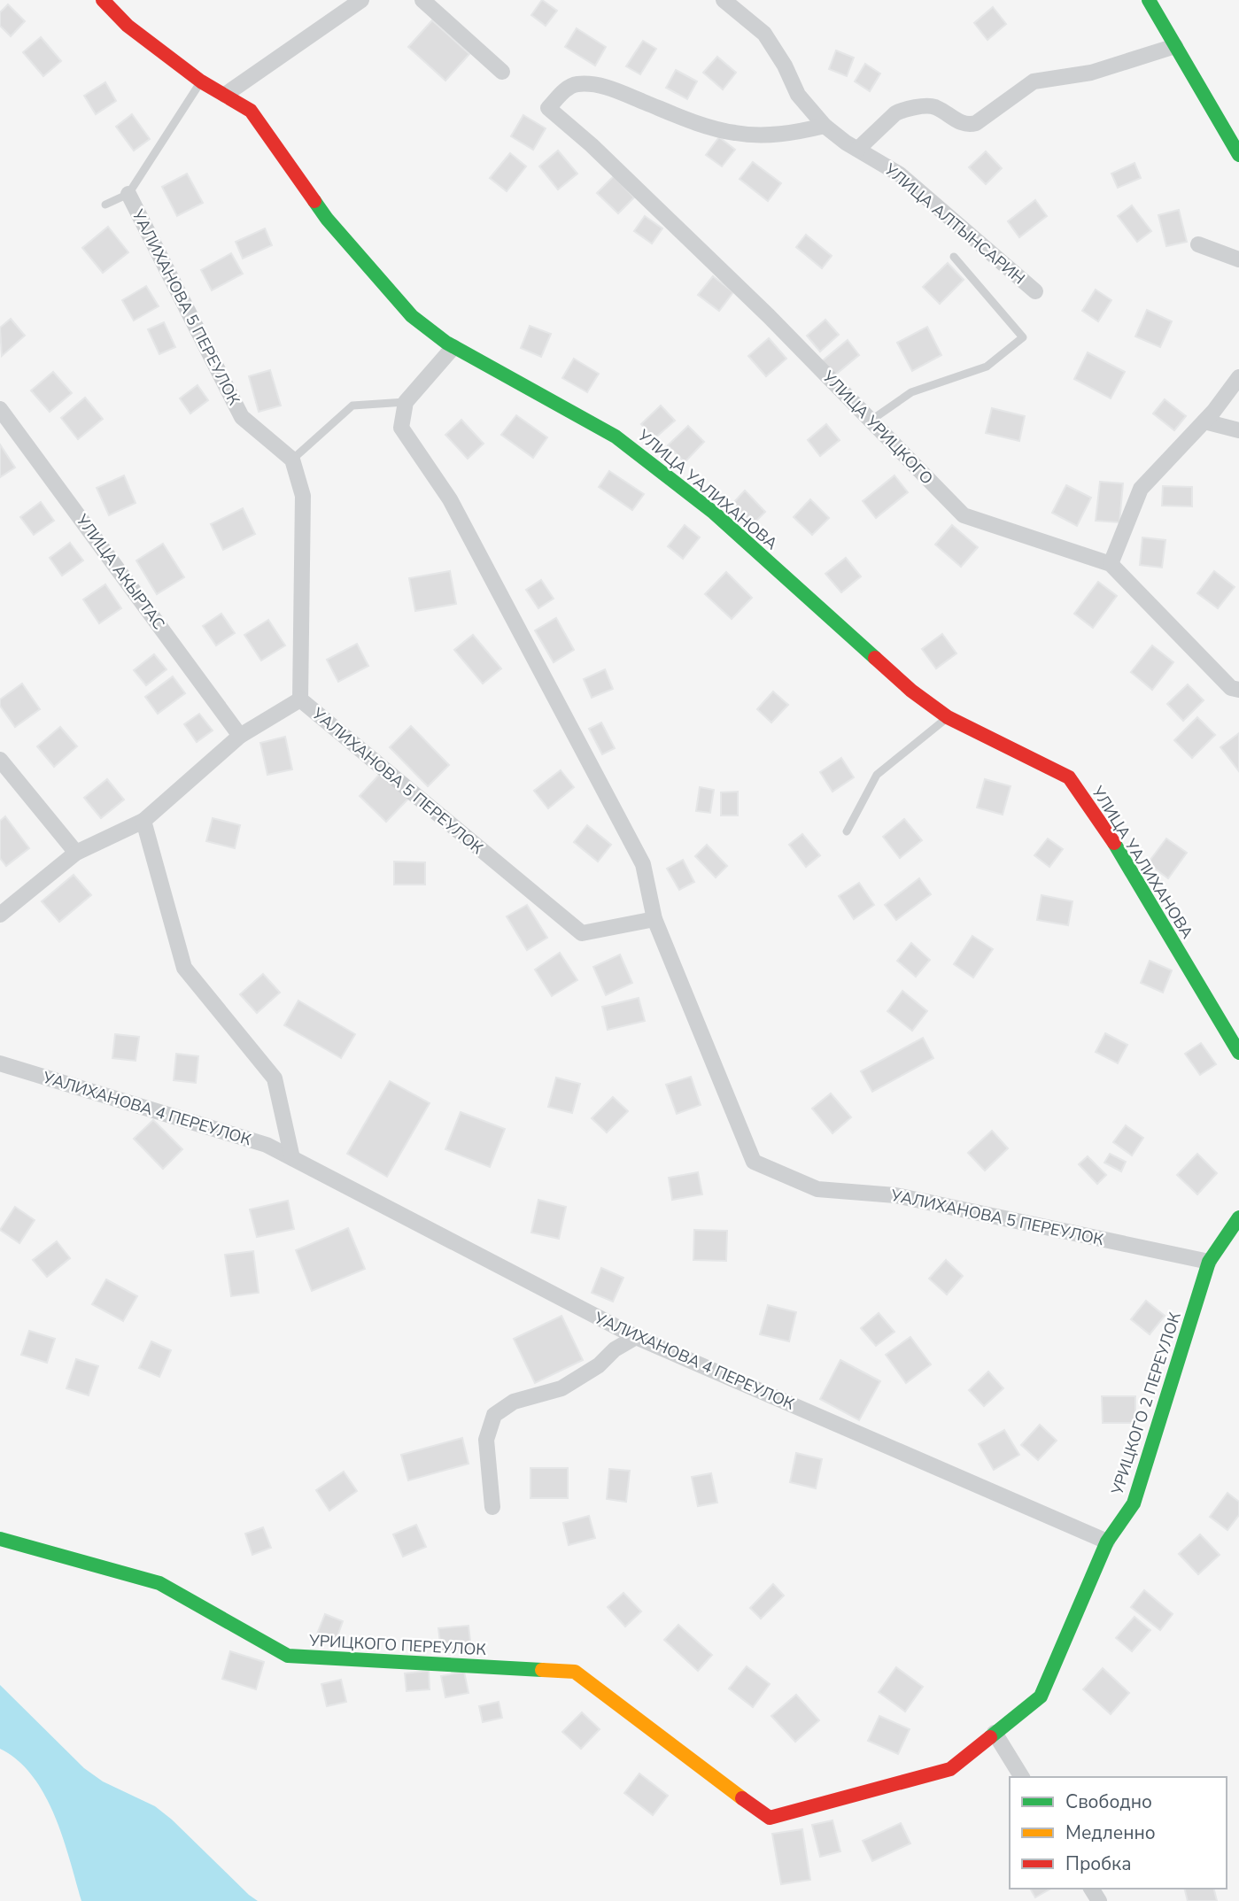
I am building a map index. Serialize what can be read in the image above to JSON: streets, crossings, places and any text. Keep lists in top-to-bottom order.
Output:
{
  "streets": {
    "street": [
      "УЛИЦА АЛТЫНСАРИН",
      "УАЛИХАНОВА 5 ПЕРЕУЛОК",
      "УЛИЦА УРИЦКОГО",
      "УЛИЦА УАЛИХАНОВА",
      "УЛИЦА АКЫРТАС",
      "УАЛИХАНОВА 4 ПЕРЕУЛОК",
      "УРИЦКОГО 2 ПЕРЕУЛОК",
      "УРИЦКОГО ПЕРЕУЛОК"
    ]
  },
  "crossings": [
    ["УЛИЦА АЛТЫНСАРИН", "УЛИЦА УРИЦКОГО"],
    ["УАЛИХАНОВА 5 ПЕРЕУЛОК", "УРИЦКОГО 2 ПЕРЕУЛОК"],
    ["УАЛИХАНОВА 4 ПЕРЕУЛОК", "УРИЦКОГО 2 ПЕРЕУЛОК"],
    ["УРИЦКОГО 2 ПЕРЕУЛОК", "УРИЦКОГО ПЕРЕУЛОК"]
  ],
  "legend": ["Свободно", "Медленно", "Пробка"]
}
